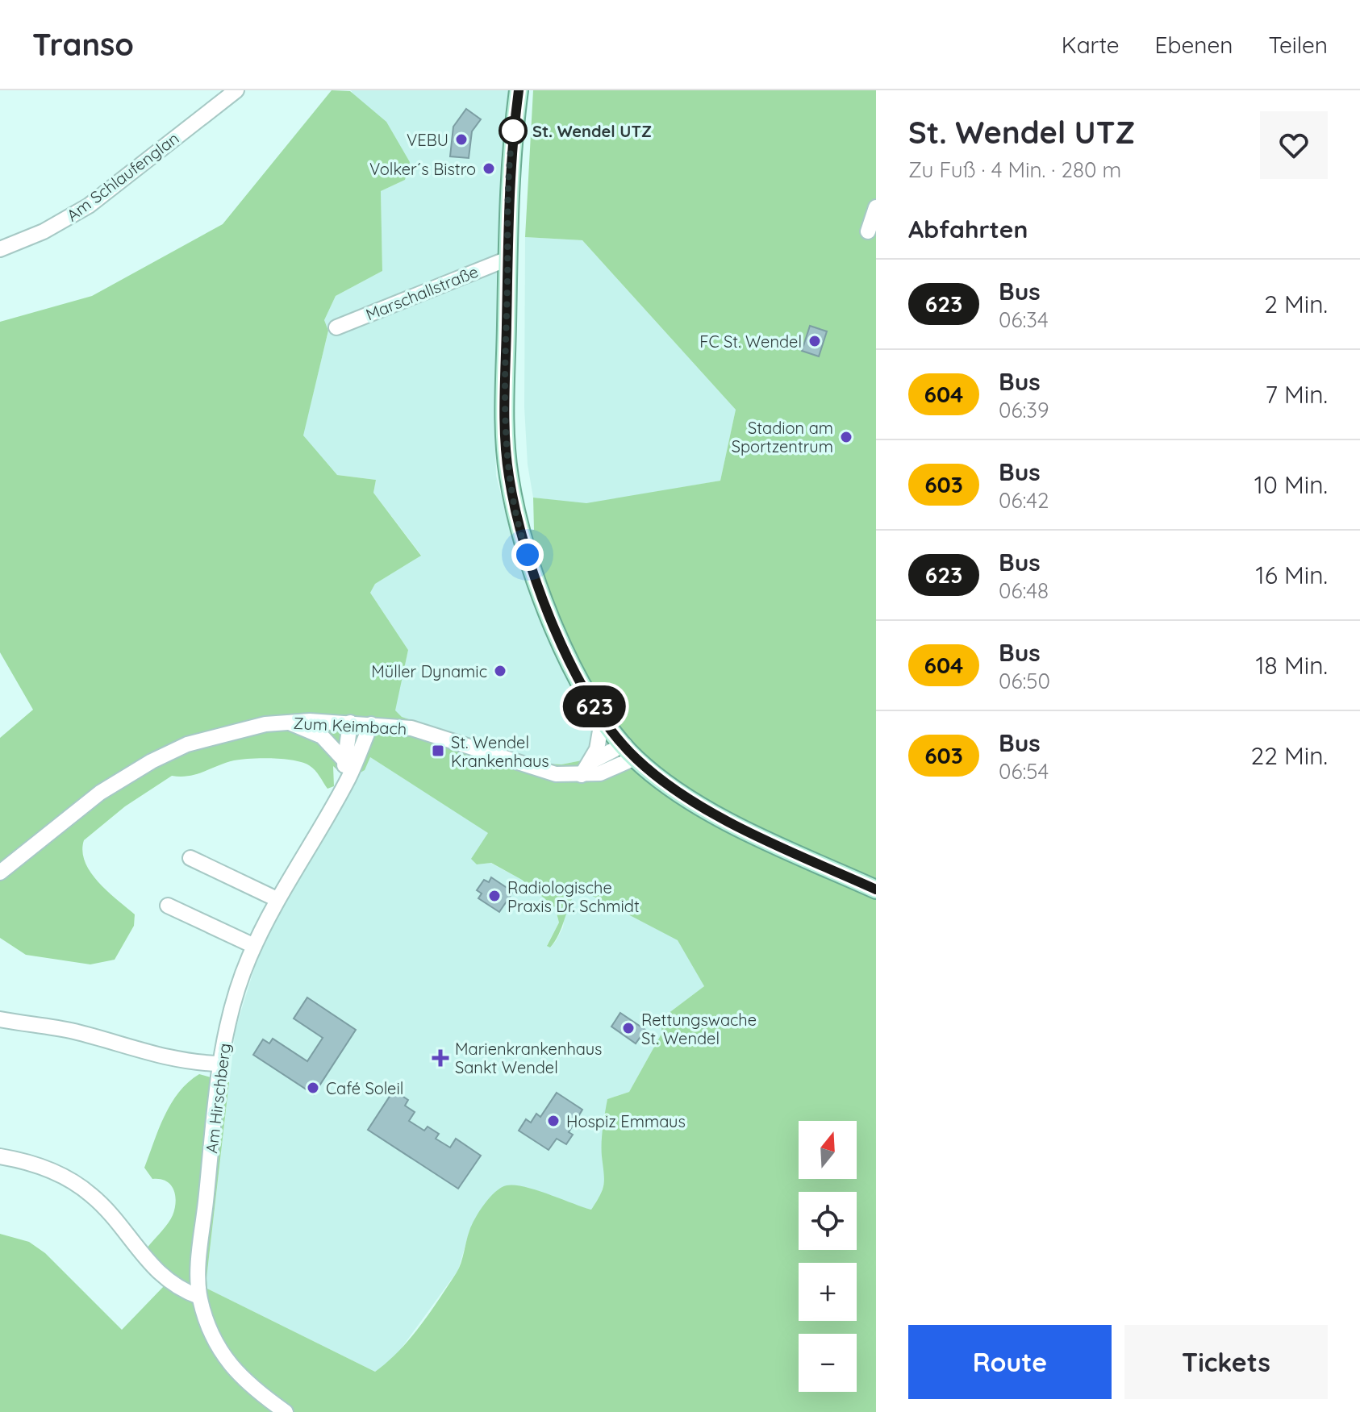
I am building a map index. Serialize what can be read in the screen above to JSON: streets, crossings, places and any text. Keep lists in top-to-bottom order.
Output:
{
  "streets": {
    "street": [
      "Am Schlaufenglan",
      "Marschallstraße",
      "Zum Keimbach",
      "Am Hirschberg"
    ]
  },
  "crossings": [
    ["Zum Keimbach", "Am Hirschberg"]
  ],
  "places": {
    "other": [
      "St. Wendel UTZ",
      "VEBU",
      "Volker´s Bistro",
      "FC St. Wendel",
      "Stadion am Sportzentrum",
      "Müller Dynamic",
      "Radiologische Praxis Dr. Schmidt",
      "Rettungswache St. Wendel",
      "Café Soleil",
      "Hospiz Emmaus"
    ],
    "transit": ["St. Wendel Krankenhaus"],
    "health": ["Marienkrankenhaus Sankt Wendel"]
  },
  "lines": ["bus line 623"],
  "north": "top",
  "page": {
    "header": "Transo",
    "nav": ["Karte", "Ebenen", "Teilen"],
    "on_map": "623",
    "heading": [
      ["St. Wendel UTZ", "Zu Fuß · 4 Min. · 280 m"],
      "Abfahrten"
    ],
    "list": [
      {
        "mark": "623",
        "name": "Bus",
        "note": "06:34",
        "value": "2 Min."
      },
      {
        "mark": "604",
        "name": "Bus",
        "note": "06:39",
        "value": "7 Min."
      },
      {
        "mark": "603",
        "name": "Bus",
        "note": "06:42",
        "value": "10 Min."
      },
      {
        "mark": "623",
        "name": "Bus",
        "note": "06:48",
        "value": "16 Min."
      },
      {
        "mark": "604",
        "name": "Bus",
        "note": "06:50",
        "value": "18 Min."
      },
      {
        "mark": "603",
        "name": "Bus",
        "note": "06:54",
        "value": "22 Min."
      }
    ],
    "map_buttons": ["+", "−"],
    "buttons": ["Route", "Tickets"]
  }
}
